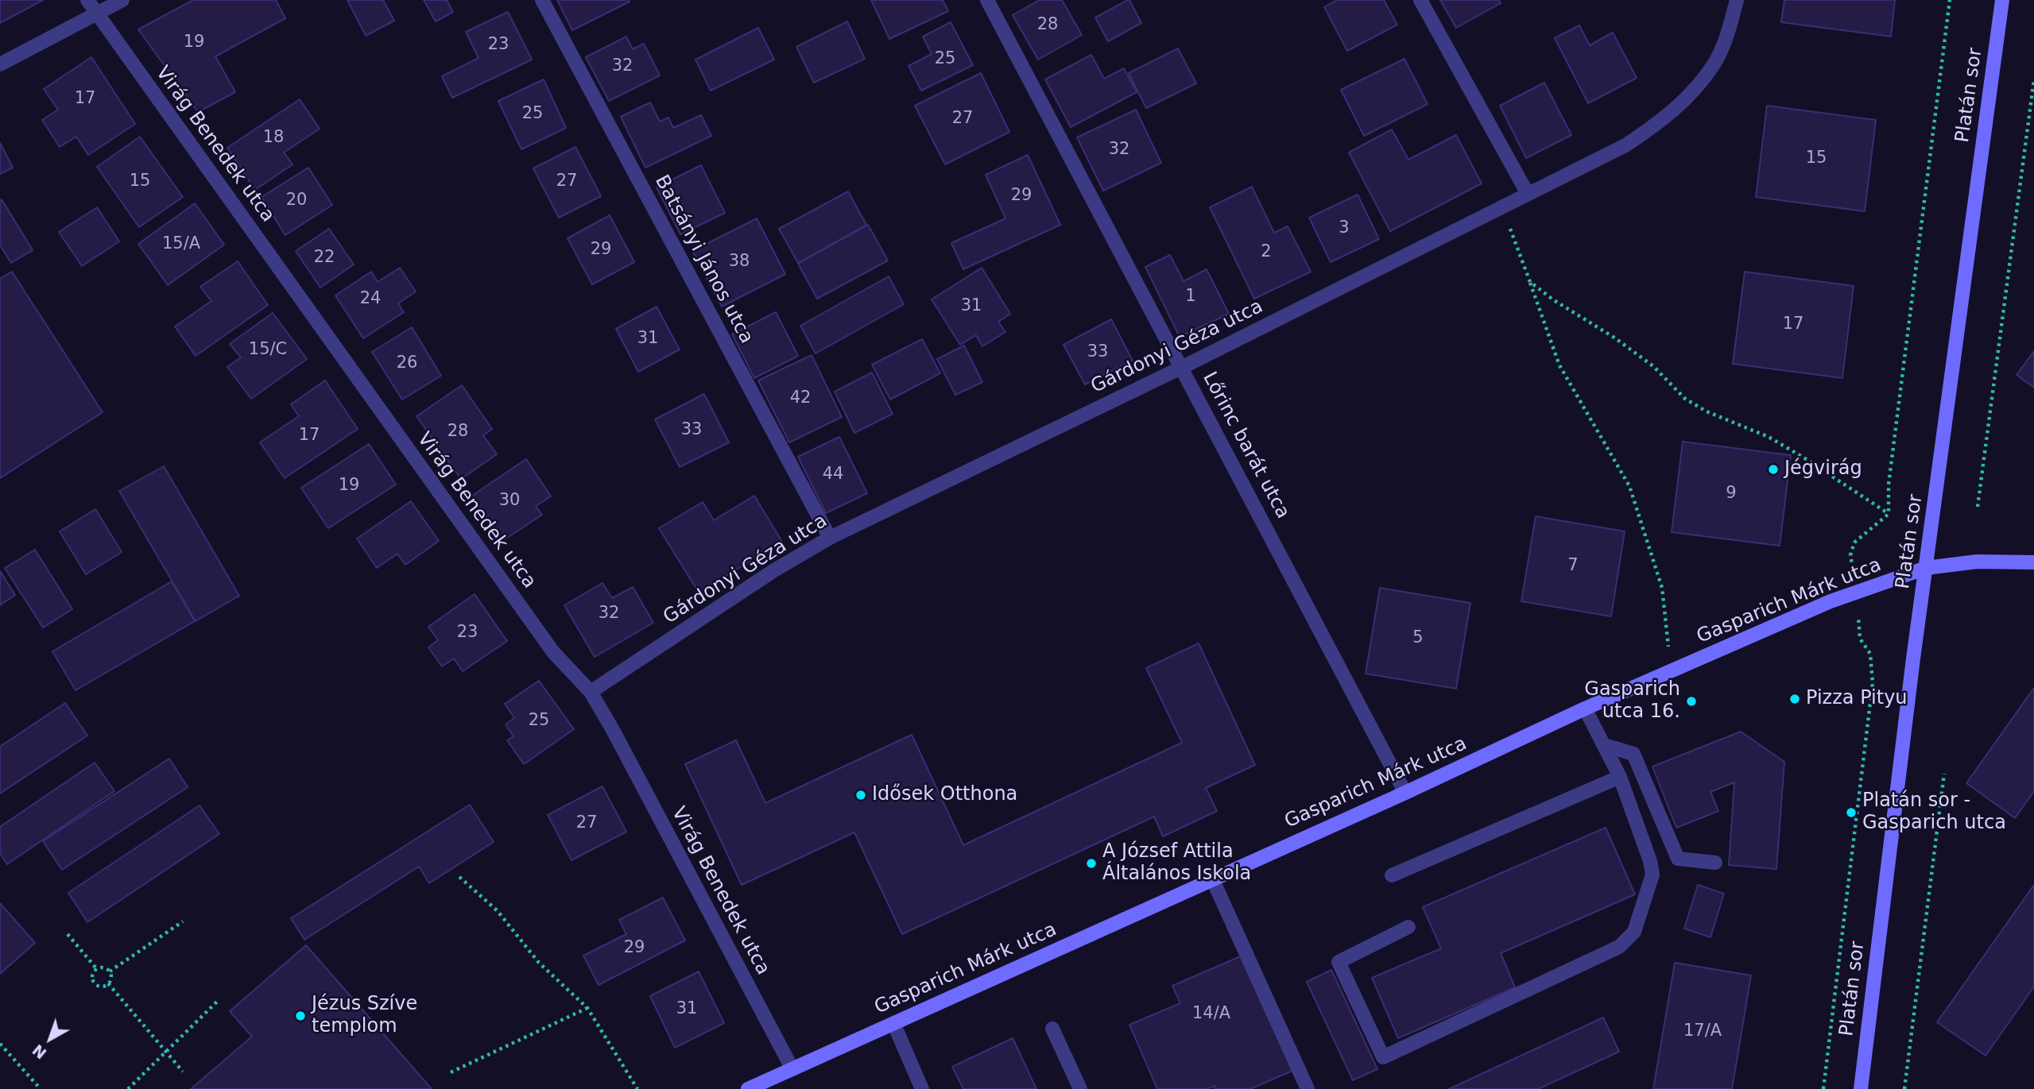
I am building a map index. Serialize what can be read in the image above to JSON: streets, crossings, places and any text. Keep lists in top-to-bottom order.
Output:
{
  "streets": {
    "street": [
      "Platán sor",
      "Virág Benedek utca",
      "Batsányi János utca",
      "Gárdonyi Géza utca",
      "Lőrinc barát utca",
      "Gasparich Márk utca"
    ]
  },
  "crossings": [
    ["Platán sor", "Gasparich Márk utca"],
    ["Virág Benedek utca", "Gárdonyi Géza utca"],
    ["Virág Benedek utca", "Gasparich Márk utca"],
    ["Batsányi János utca", "Gárdonyi Géza utca"],
    ["Gárdonyi Géza utca", "Lőrinc barát utca"],
    ["Lőrinc barát utca", "Gasparich Márk utca"]
  ],
  "places": [
    "Jégvirág",
    "Pizza Pityu",
    "Gasparich utca 16.",
    "Idősek Otthona",
    "Platán sor - Gasparich utca",
    "A József Attila Általános Iskola",
    "Jézus Szíve templom"
  ],
  "house_numbers": [
    "28",
    "19",
    "23",
    "25",
    "32",
    "17",
    "25",
    "27",
    "18",
    "32",
    "15",
    "15",
    "27",
    "29",
    "20",
    "3",
    "15/A",
    "29",
    "2",
    "22",
    "38",
    "1",
    "24",
    "31",
    "17",
    "31",
    "15/C",
    "33",
    "26",
    "42",
    "33",
    "28",
    "17",
    "44",
    "19",
    "9",
    "30",
    "7",
    "32",
    "23",
    "5",
    "25",
    "27",
    "29",
    "31",
    "14/A",
    "17/A"
  ],
  "north": "bottom left"
}
